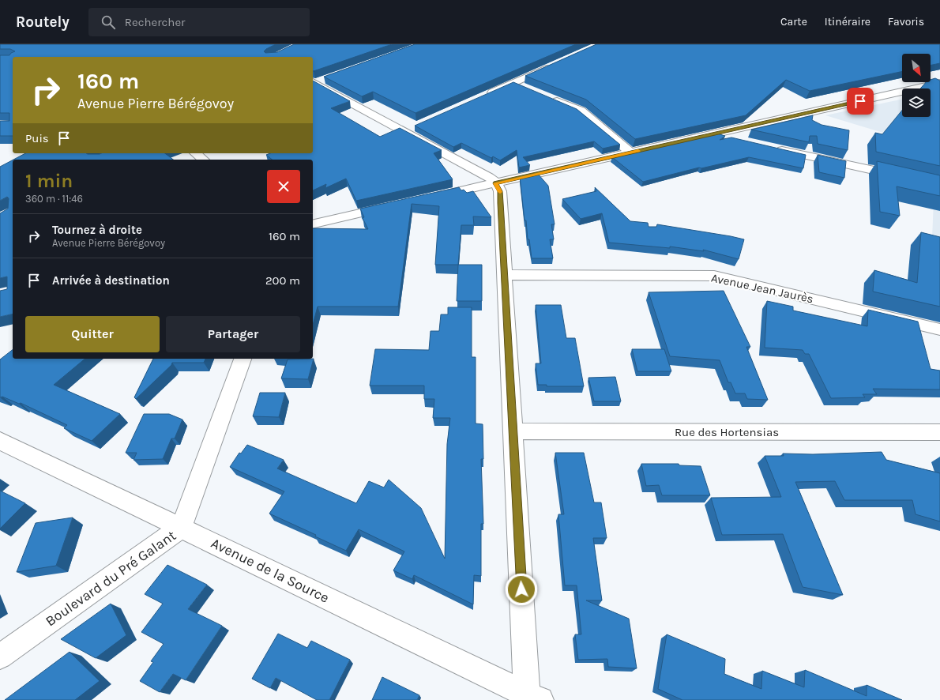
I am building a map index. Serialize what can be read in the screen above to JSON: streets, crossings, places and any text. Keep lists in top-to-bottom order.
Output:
{
  "streets": {
    "street": [
      "Avenue Jean Jaurès",
      "Rue des Hortensias",
      "Avenue de la Source",
      "Boulevard du Pré Galant"
    ]
  },
  "crossings": [
    ["Avenue de la Source", "Boulevard du Pré Galant"]
  ],
  "north": "bottom right",
  "page": {
    "header": "Routely",
    "search": "Rechercher",
    "nav": ["Carte", "Itinéraire", "Favoris"],
    "turn": ["160 m", "Avenue Pierre Bérégovoy"],
    "then": "Puis",
    "heading": ["1 min", "360 m · 11:46"],
    "list": [
      {
        "name": "Tournez à droite",
        "note": "Avenue Pierre Bérégovoy",
        "value": "160 m"
      },
      {
        "name": "Arrivée à destination",
        "value": "200 m"
      }
    ],
    "buttons": ["Quitter", "Partager"]
  }
}
